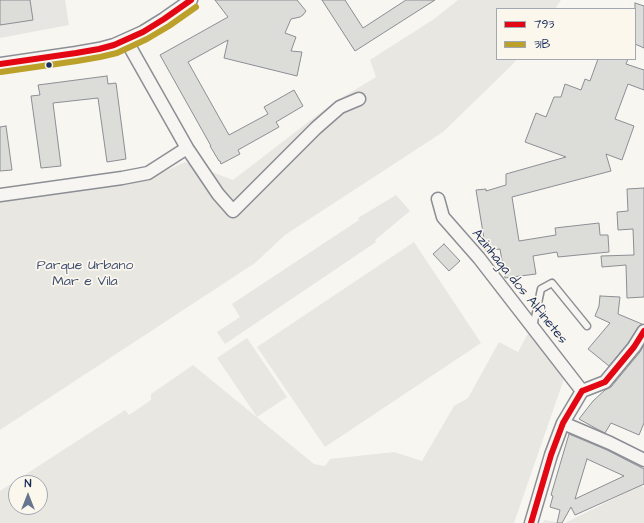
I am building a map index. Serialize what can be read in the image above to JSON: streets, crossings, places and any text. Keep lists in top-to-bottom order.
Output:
{
  "streets": {
    "street": ["Azinhaga dos Alfinetes"]
  },
  "parks": ["Parque Urbano Mar e Vila"],
  "lines": ["transit line 793", "transit line 31B"],
  "legend": ["793", "31B"],
  "north": "top"
}
